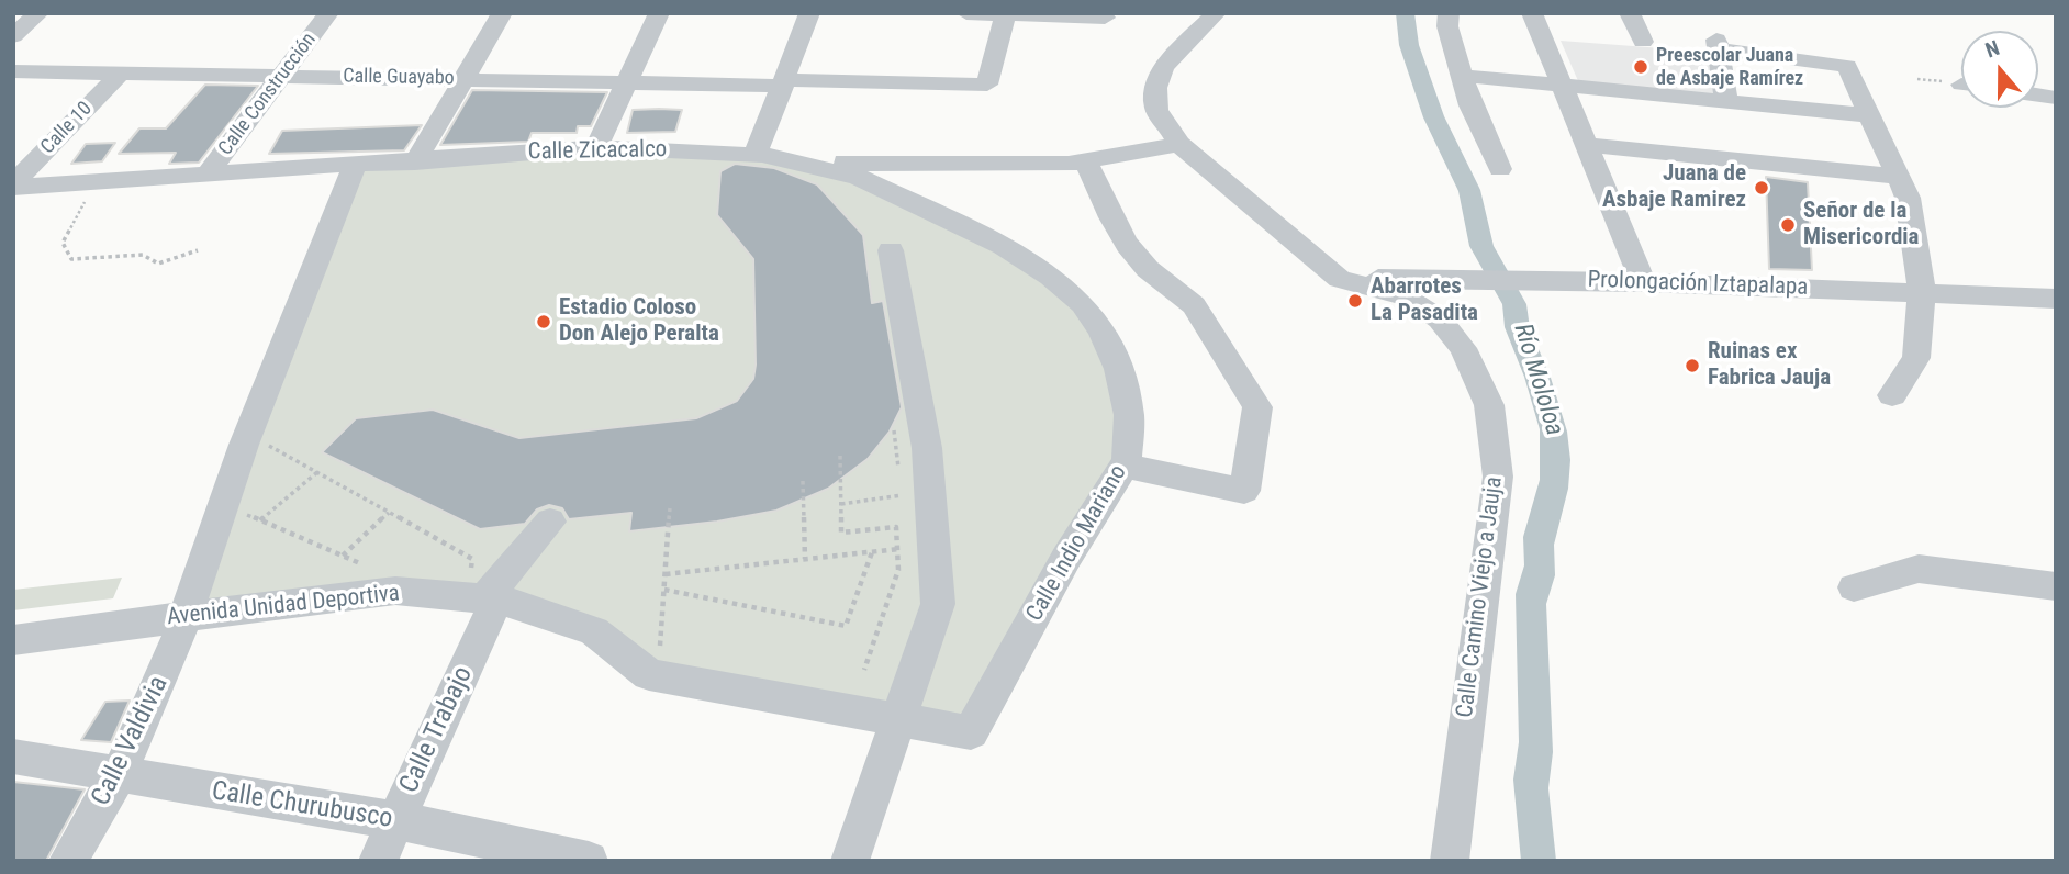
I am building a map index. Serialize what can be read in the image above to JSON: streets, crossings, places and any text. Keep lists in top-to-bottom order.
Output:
{
  "streets": {
    "street": [
      "Calle Guayabo",
      "Calle Construcción",
      "Calle 10",
      "Calle Zicacalco",
      "Prolongación Iztapalapa",
      "Calle Indio Mariano",
      "Calle Camino Viejo a Jauja",
      "Avenida Unidad Deportiva",
      "Calle Trabajo",
      "Calle Valdivia",
      "Calle Churubusco"
    ]
  },
  "crossings": [
    ["Calle Guayabo", "Calle Construcción"],
    ["Calle Guayabo", "Calle 10"],
    ["Calle Construcción", "Calle Zicacalco"],
    ["Calle 10", "Calle Zicacalco"],
    ["Calle Zicacalco", "Calle Indio Mariano"],
    ["Calle Zicacalco", "Calle Camino Viejo a Jauja"],
    ["Calle Zicacalco", "Calle Valdivia"],
    ["Prolongación Iztapalapa", "Calle Camino Viejo a Jauja"],
    ["Calle Indio Mariano", "Avenida Unidad Deportiva"],
    ["Avenida Unidad Deportiva", "Calle Trabajo"],
    ["Avenida Unidad Deportiva", "Calle Valdivia"],
    ["Calle Trabajo", "Calle Churubusco"],
    ["Calle Valdivia", "Calle Churubusco"]
  ],
  "water": ["Río Mololoa"],
  "places": [
    "Preescolar Juana de Asbaje Ramírez",
    "Juana de Asbaje Ramirez",
    "Señor de la Misericordia",
    "Abarrotes La Pasadita",
    "Estadio Coloso Don Alejo Peralta",
    "Ruinas ex Fabrica Jauja"
  ],
  "north": "top"
}
